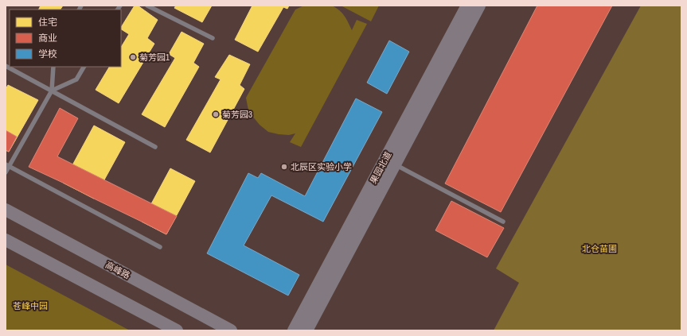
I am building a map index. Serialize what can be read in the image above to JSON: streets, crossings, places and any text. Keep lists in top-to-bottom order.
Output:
{
  "streets": {
    "street": ["果园北道", "高峰路"]
  },
  "parks": ["北仓苗圃", "苍峰中园"],
  "places": ["菊芳园1", "菊芳园3", "北辰区实验小学"],
  "legend": ["住宅", "商业", "学校"]
}
